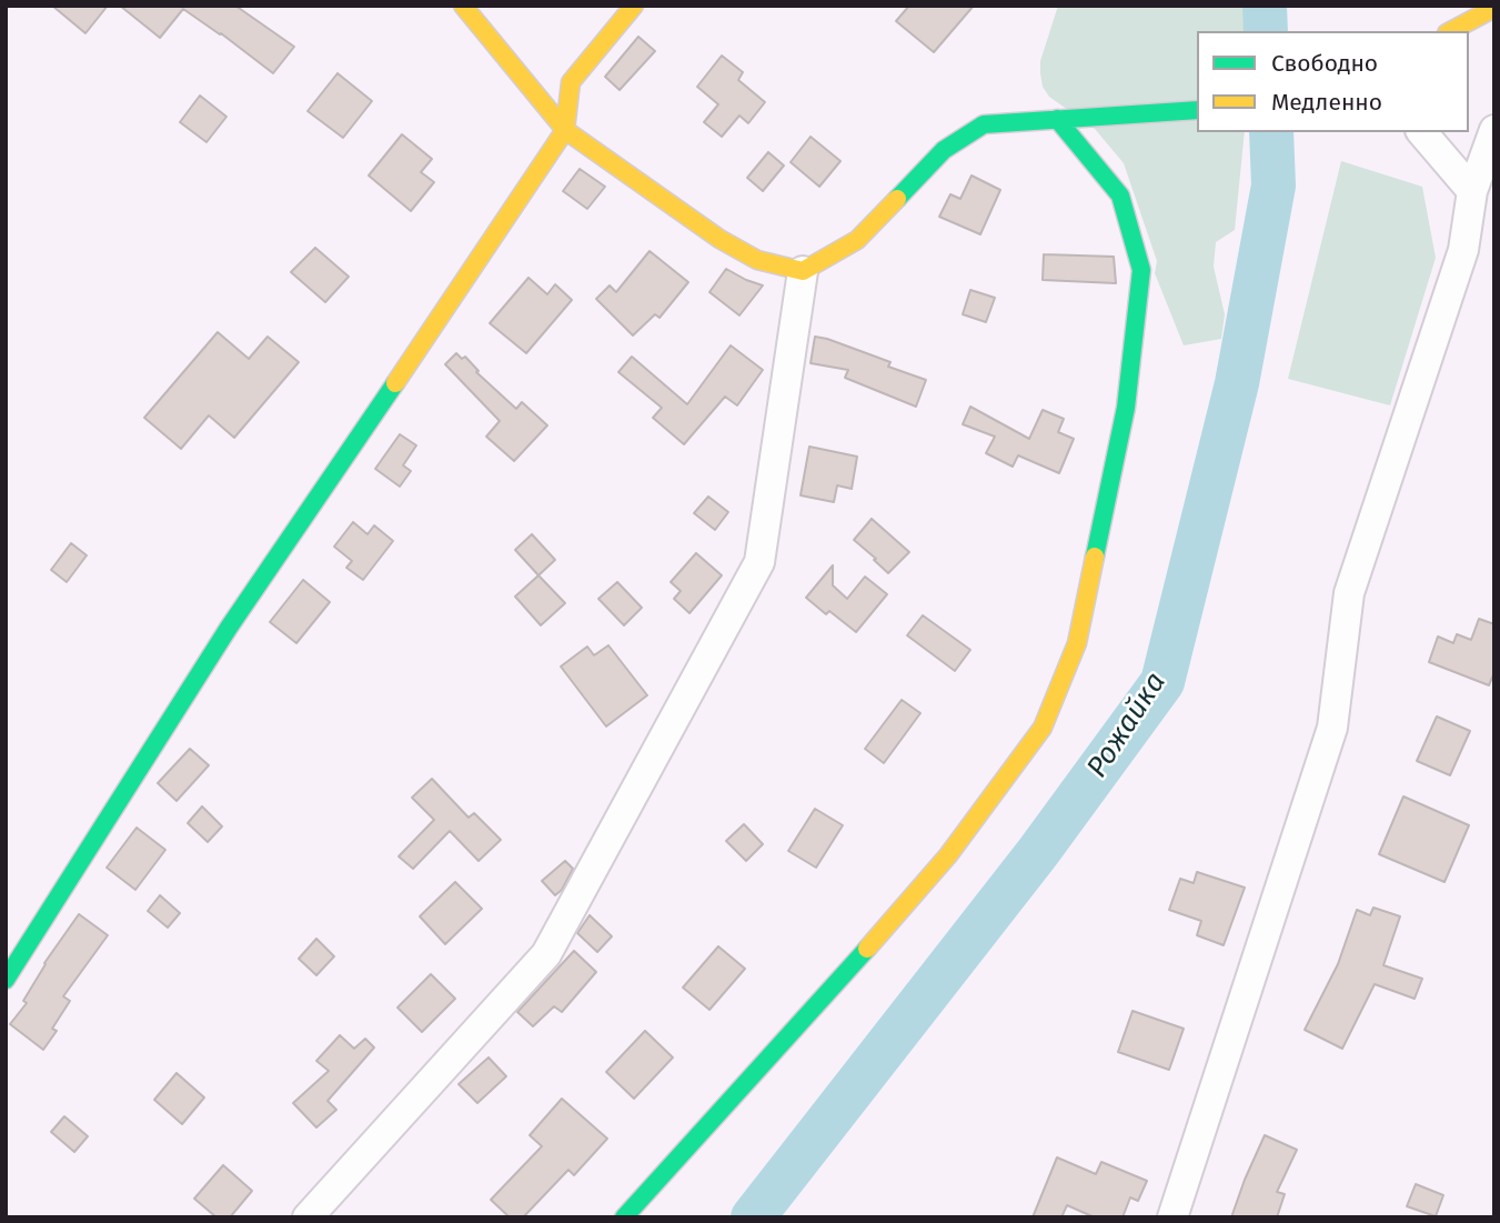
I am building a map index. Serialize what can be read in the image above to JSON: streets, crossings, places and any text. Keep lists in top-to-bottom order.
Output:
{
  "water": ["Рожайка"],
  "legend": ["Свободно", "Медленно"]
}
